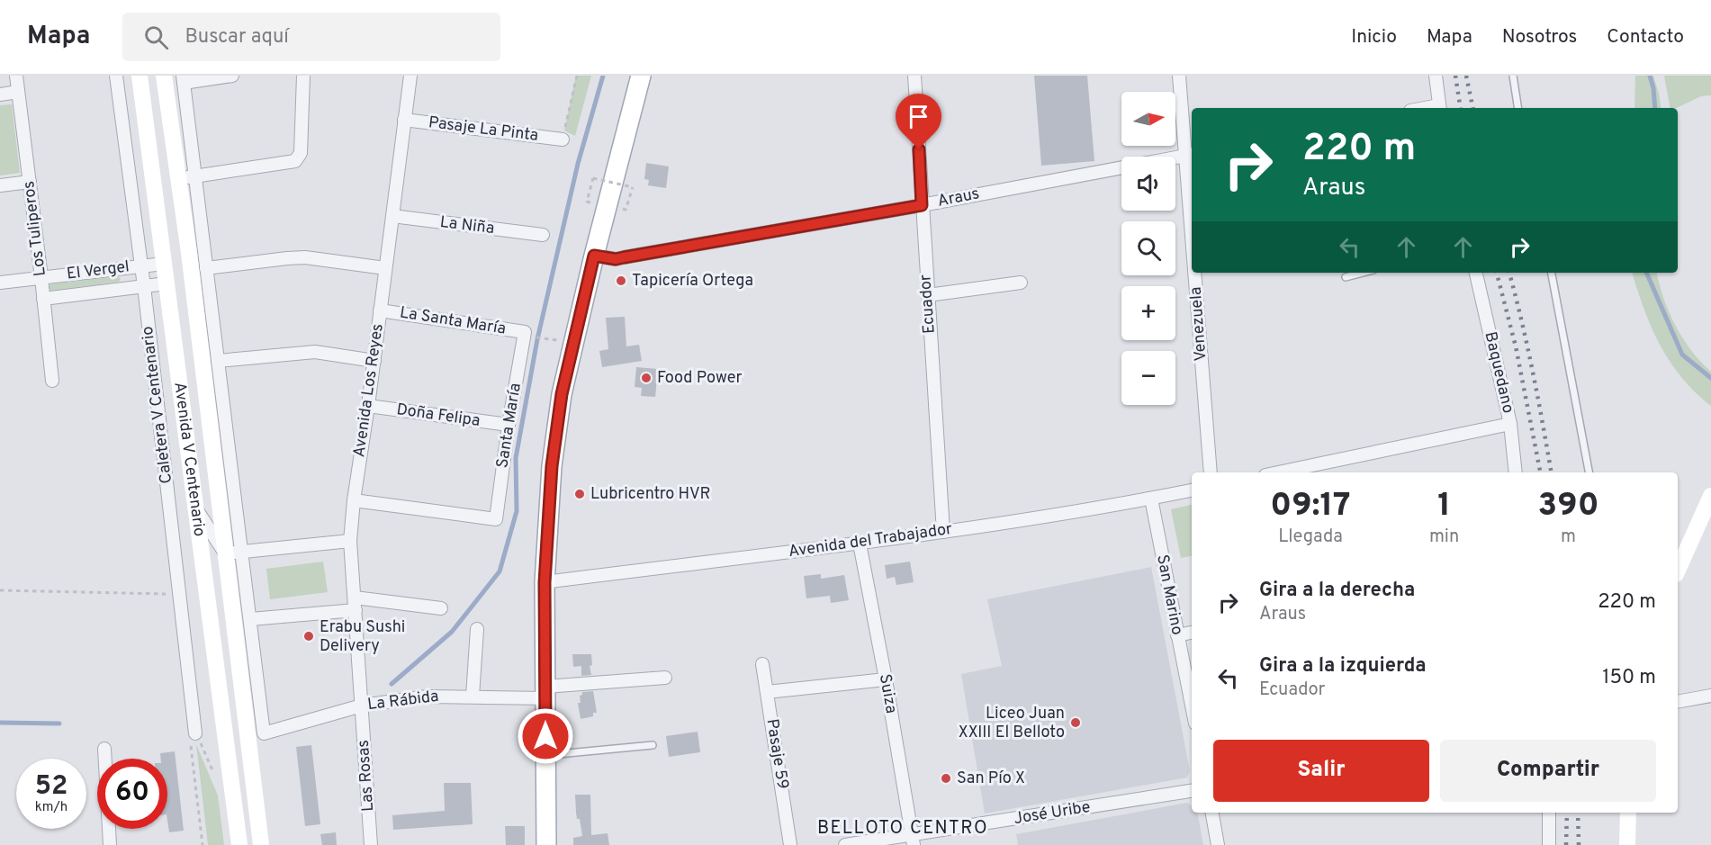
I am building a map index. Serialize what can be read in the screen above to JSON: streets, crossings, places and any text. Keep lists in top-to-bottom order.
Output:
{
  "streets": {
    "main road": ["Avenida V Centenario"],
    "street": [
      "Pasaje La Pinta",
      "Araus",
      "La Niña",
      "Los Tuliperos",
      "El Vergel",
      "Ecuador",
      "La Santa María",
      "Venezuela",
      "Baquedano",
      "Avenida Los Reyes",
      "Caletera V Centenario",
      "Doña Felipa",
      "Santa María",
      "Avenida del Trabajador",
      "San Marino",
      "Suiza",
      "La Rábida",
      "Pasaje 59",
      "Las Rosas",
      "José Uribe"
    ]
  },
  "crossings": [
    ["Pasaje La Pinta", "Avenida Los Reyes"],
    ["Araus", "Ecuador"],
    ["Araus", "Venezuela"],
    ["La Niña", "Avenida Los Reyes"],
    ["Los Tuliperos", "El Vergel"],
    ["El Vergel", "Caletera V Centenario"],
    ["El Vergel", "Avenida V Centenario"],
    ["Ecuador", "Avenida del Trabajador"],
    ["La Santa María", "Avenida Los Reyes"],
    ["La Santa María", "Santa María"],
    ["Avenida Los Reyes", "Doña Felipa"],
    ["Avenida Los Reyes", "Santa María"],
    ["Avenida Los Reyes", "La Rábida"],
    ["Avenida Los Reyes", "Las Rosas"],
    ["Doña Felipa", "Santa María"],
    ["Avenida del Trabajador", "San Marino"],
    ["Avenida del Trabajador", "Suiza"],
    ["Suiza", "José Uribe"],
    ["La Rábida", "Las Rosas"]
  ],
  "districts": ["BELLOTO CENTRO"],
  "places": [
    "Tapicería Ortega",
    "Food Power",
    "Lubricentro HVR",
    "Erabu Sushi Delivery",
    "Liceo Juan XXIII El Belloto",
    "San Pío X"
  ],
  "north": "right",
  "page": {
    "header": "Mapa",
    "search": "Buscar aquí",
    "nav": [
      "Inicio",
      "Mapa",
      "Nosotros",
      "Contacto"
    ],
    "map_buttons": ["+", "−"],
    "turn": ["220 m", "Araus"],
    "eta": [
      "09:17",
      "Llegada",
      "1",
      "min",
      "390",
      "m"
    ],
    "list": [
      {
        "name": "Gira a la derecha",
        "note": "Araus",
        "value": "220 m"
      },
      {
        "name": "Gira a la izquierda",
        "note": "Ecuador",
        "value": "150 m"
      }
    ],
    "buttons": ["Salir", "Compartir"],
    "speed": "52 km/h",
    "limit": "60"
  }
}
